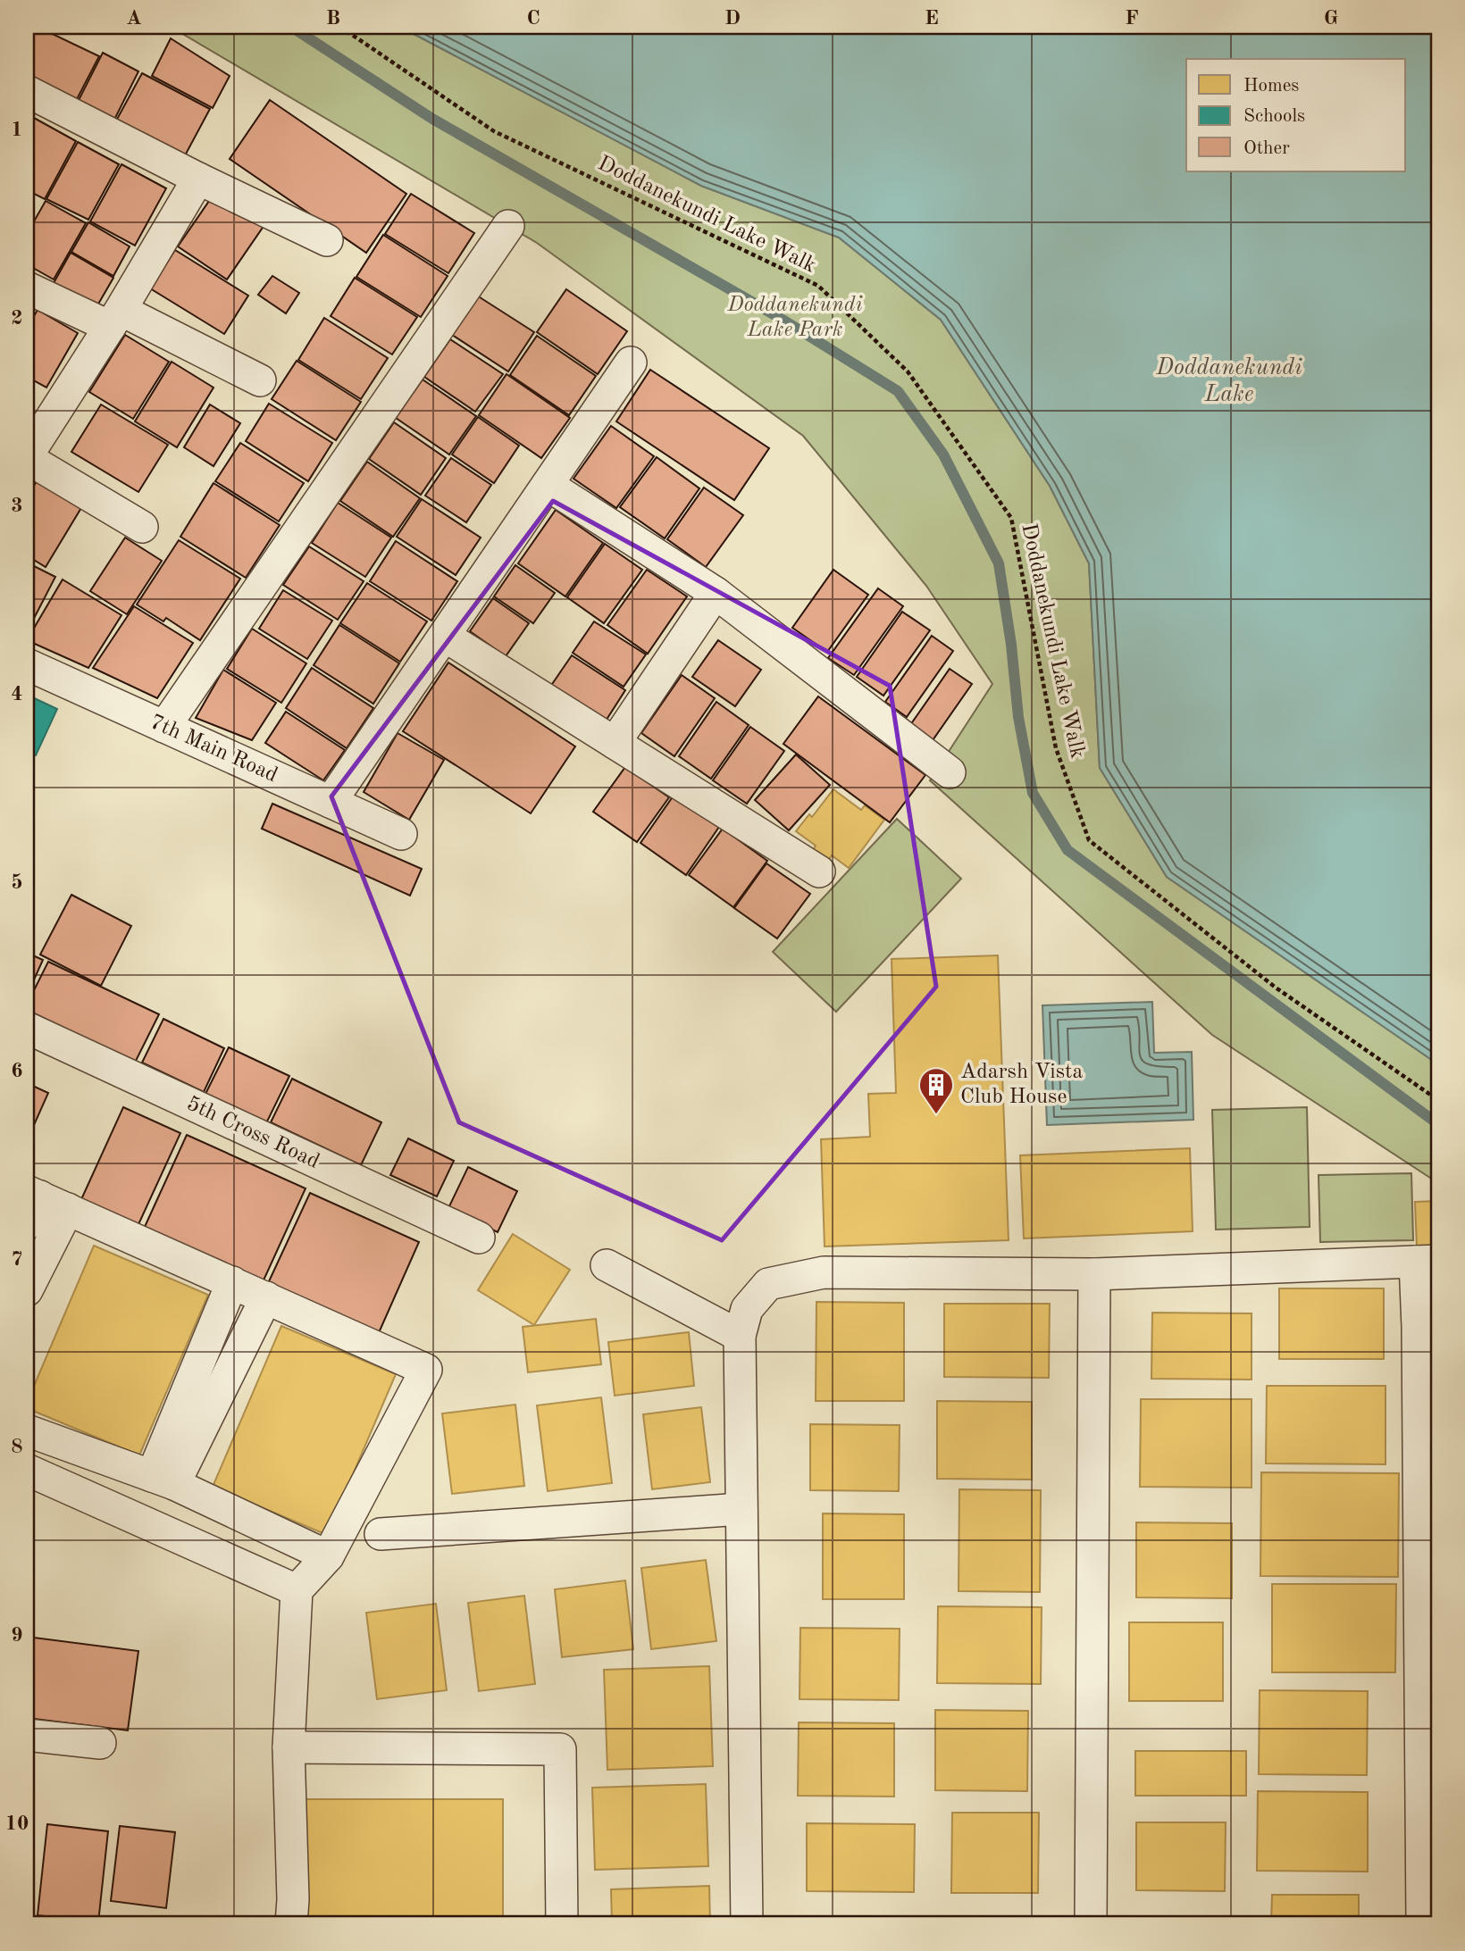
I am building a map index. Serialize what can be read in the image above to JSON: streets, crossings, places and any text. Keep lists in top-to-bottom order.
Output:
{
  "streets": {
    "street": ["7th Main Road", "5th Cross Road"],
    "path": ["Doddanekundi Lake Walk"]
  },
  "water": ["Doddanekundi Lake"],
  "parks": ["Doddanekundi Lake Park"],
  "places": {
    "building": ["Adarsh Vista Club House"]
  },
  "legend": ["Homes", "Schools", "Other"],
  "grid": {
    "columns": [
      "A",
      "B",
      "C",
      "D",
      "E",
      "F",
      "G"
    ],
    "rows": [
      "1",
      "2",
      "3",
      "4",
      "5",
      "6",
      "7",
      "8",
      "9",
      "10"
    ]
  }
}
